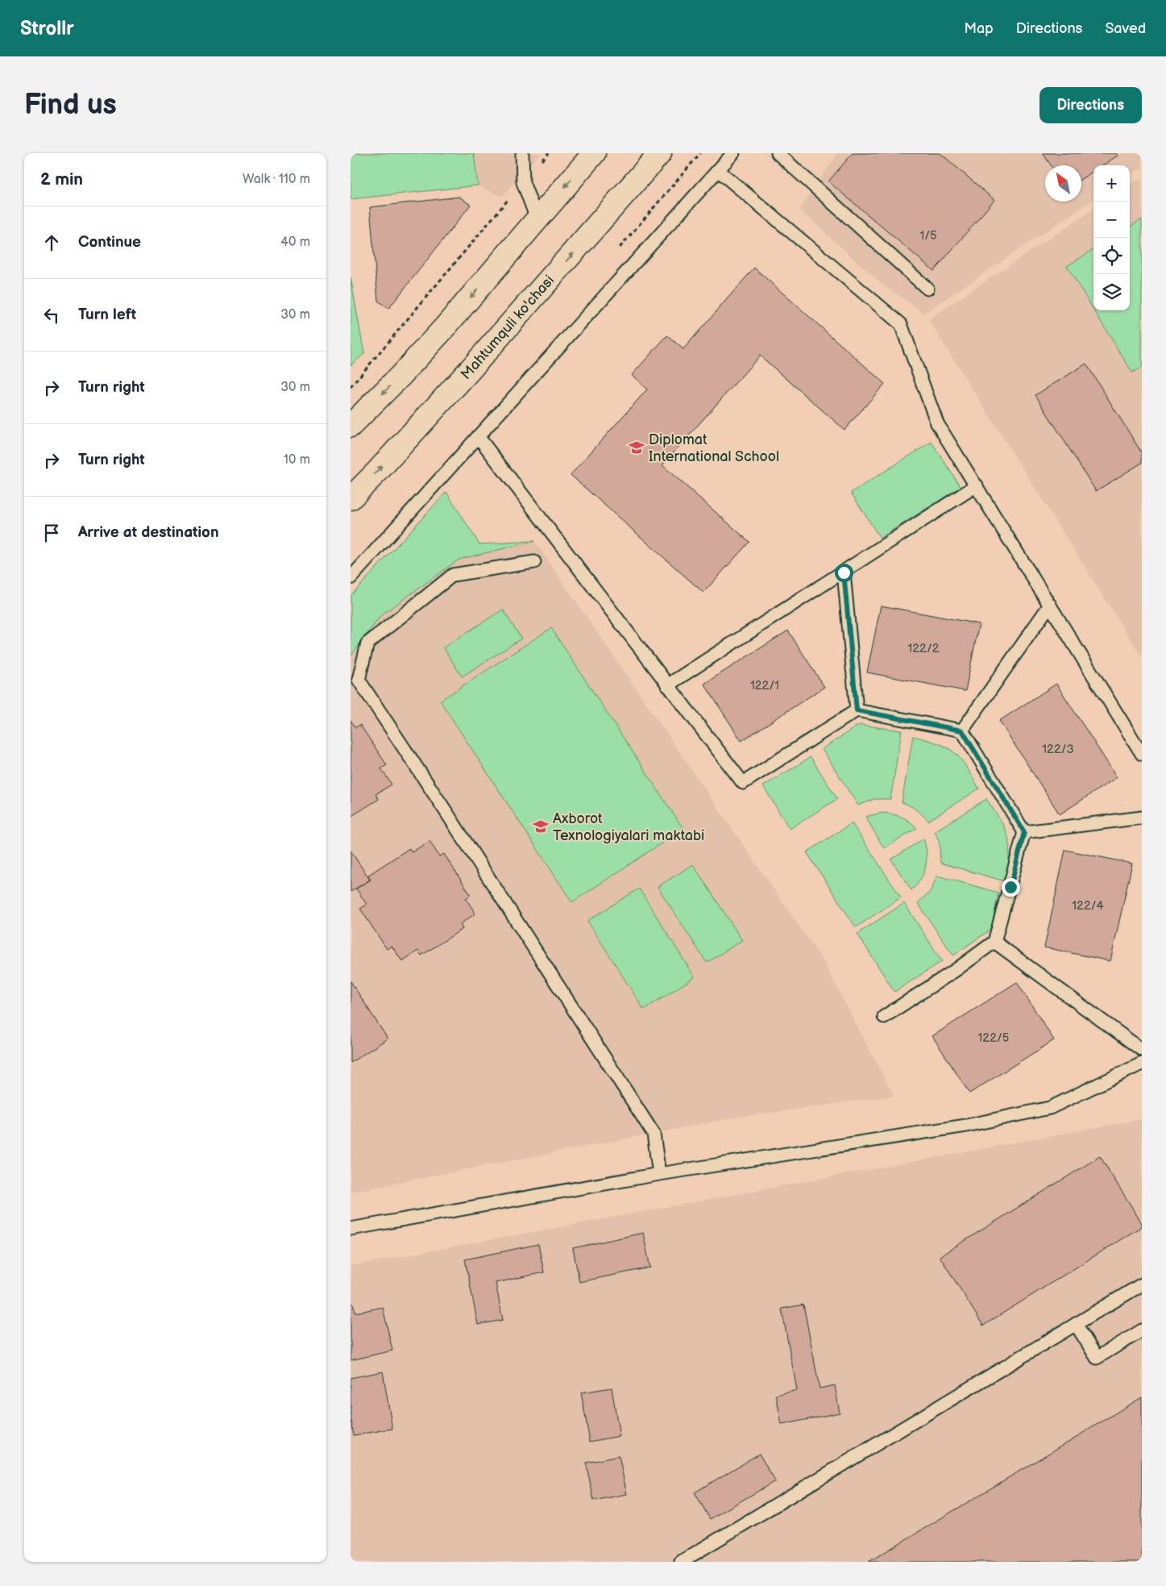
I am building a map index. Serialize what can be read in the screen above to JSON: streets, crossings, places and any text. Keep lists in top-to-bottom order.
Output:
{
  "streets": {
    "main road": ["Mahtumquli ko'chasi"]
  },
  "places": {
    "school or university": ["Diplomat International School", "Axborot Texnologiyalari maktabi"]
  },
  "house_numbers": [
    "1/5",
    "122/2",
    "122/1",
    "122/3",
    "122/4",
    "122/5"
  ],
  "north": "top left",
  "page": {
    "header": "Strollr",
    "nav": ["Map", "Directions", "Saved"],
    "buttons": "Directions",
    "title": "Find us",
    "heading": ["2 min", "Walk · 110 m"],
    "map_buttons": ["+", "−"],
    "list": [
      ["Continue", "40 m"],
      ["Turn left", "30 m"],
      ["Turn right", "30 m"],
      ["Turn right", "10 m"],
      "Arrive at destination"
    ]
  }
}
